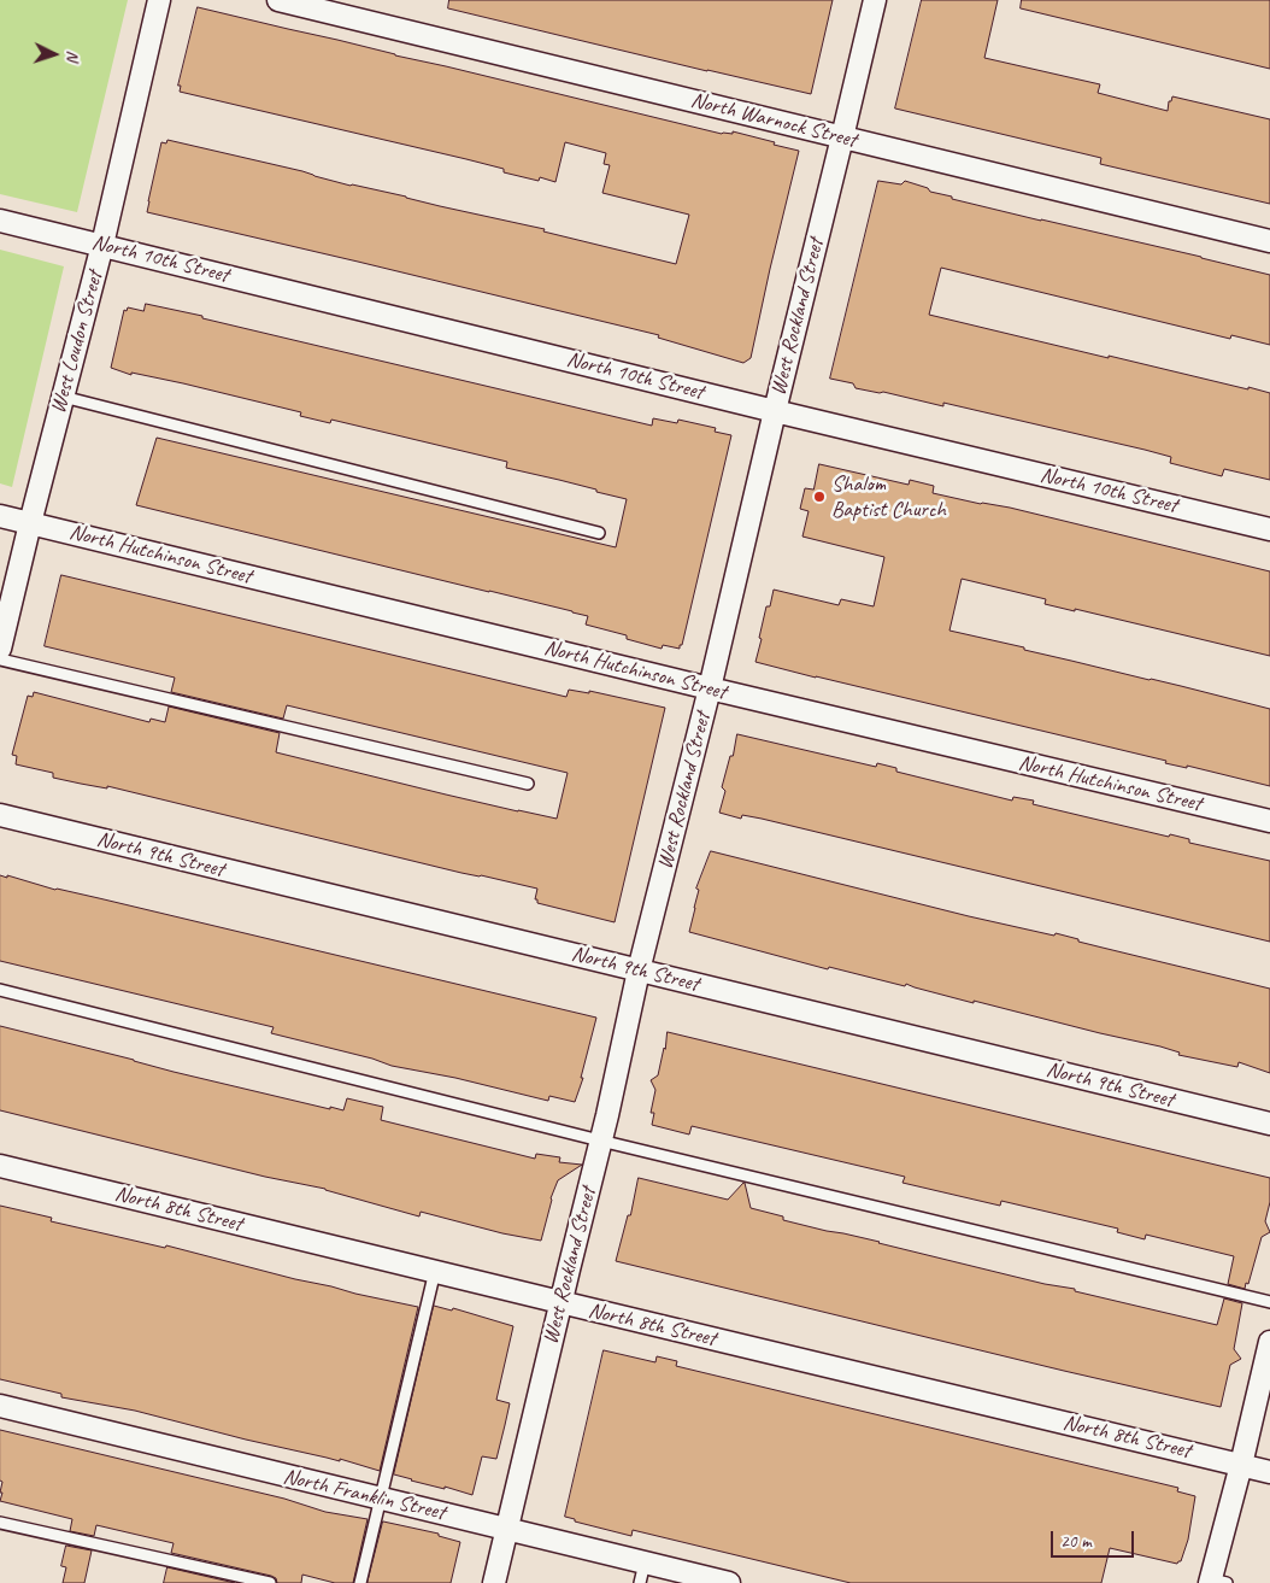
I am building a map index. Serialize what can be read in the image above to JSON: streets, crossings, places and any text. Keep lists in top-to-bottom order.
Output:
{
  "streets": {
    "street": [
      "North Warnock Street",
      "North 10th Street",
      "West Rockland Street",
      "West Loudon Street",
      "North Hutchinson Street",
      "North 9th Street",
      "North 8th Street",
      "North Franklin Street"
    ]
  },
  "crossings": [
    ["North Warnock Street", "West Rockland Street"],
    ["North 10th Street", "West Rockland Street"],
    ["North 10th Street", "West Loudon Street"],
    ["West Rockland Street", "North Hutchinson Street"],
    ["West Rockland Street", "North 9th Street"],
    ["West Rockland Street", "North 8th Street"],
    ["West Rockland Street", "North Franklin Street"],
    ["West Loudon Street", "North Hutchinson Street"]
  ],
  "places": ["Shalom Baptist Church"],
  "scale_bar": "20 m",
  "north": "right"
}
